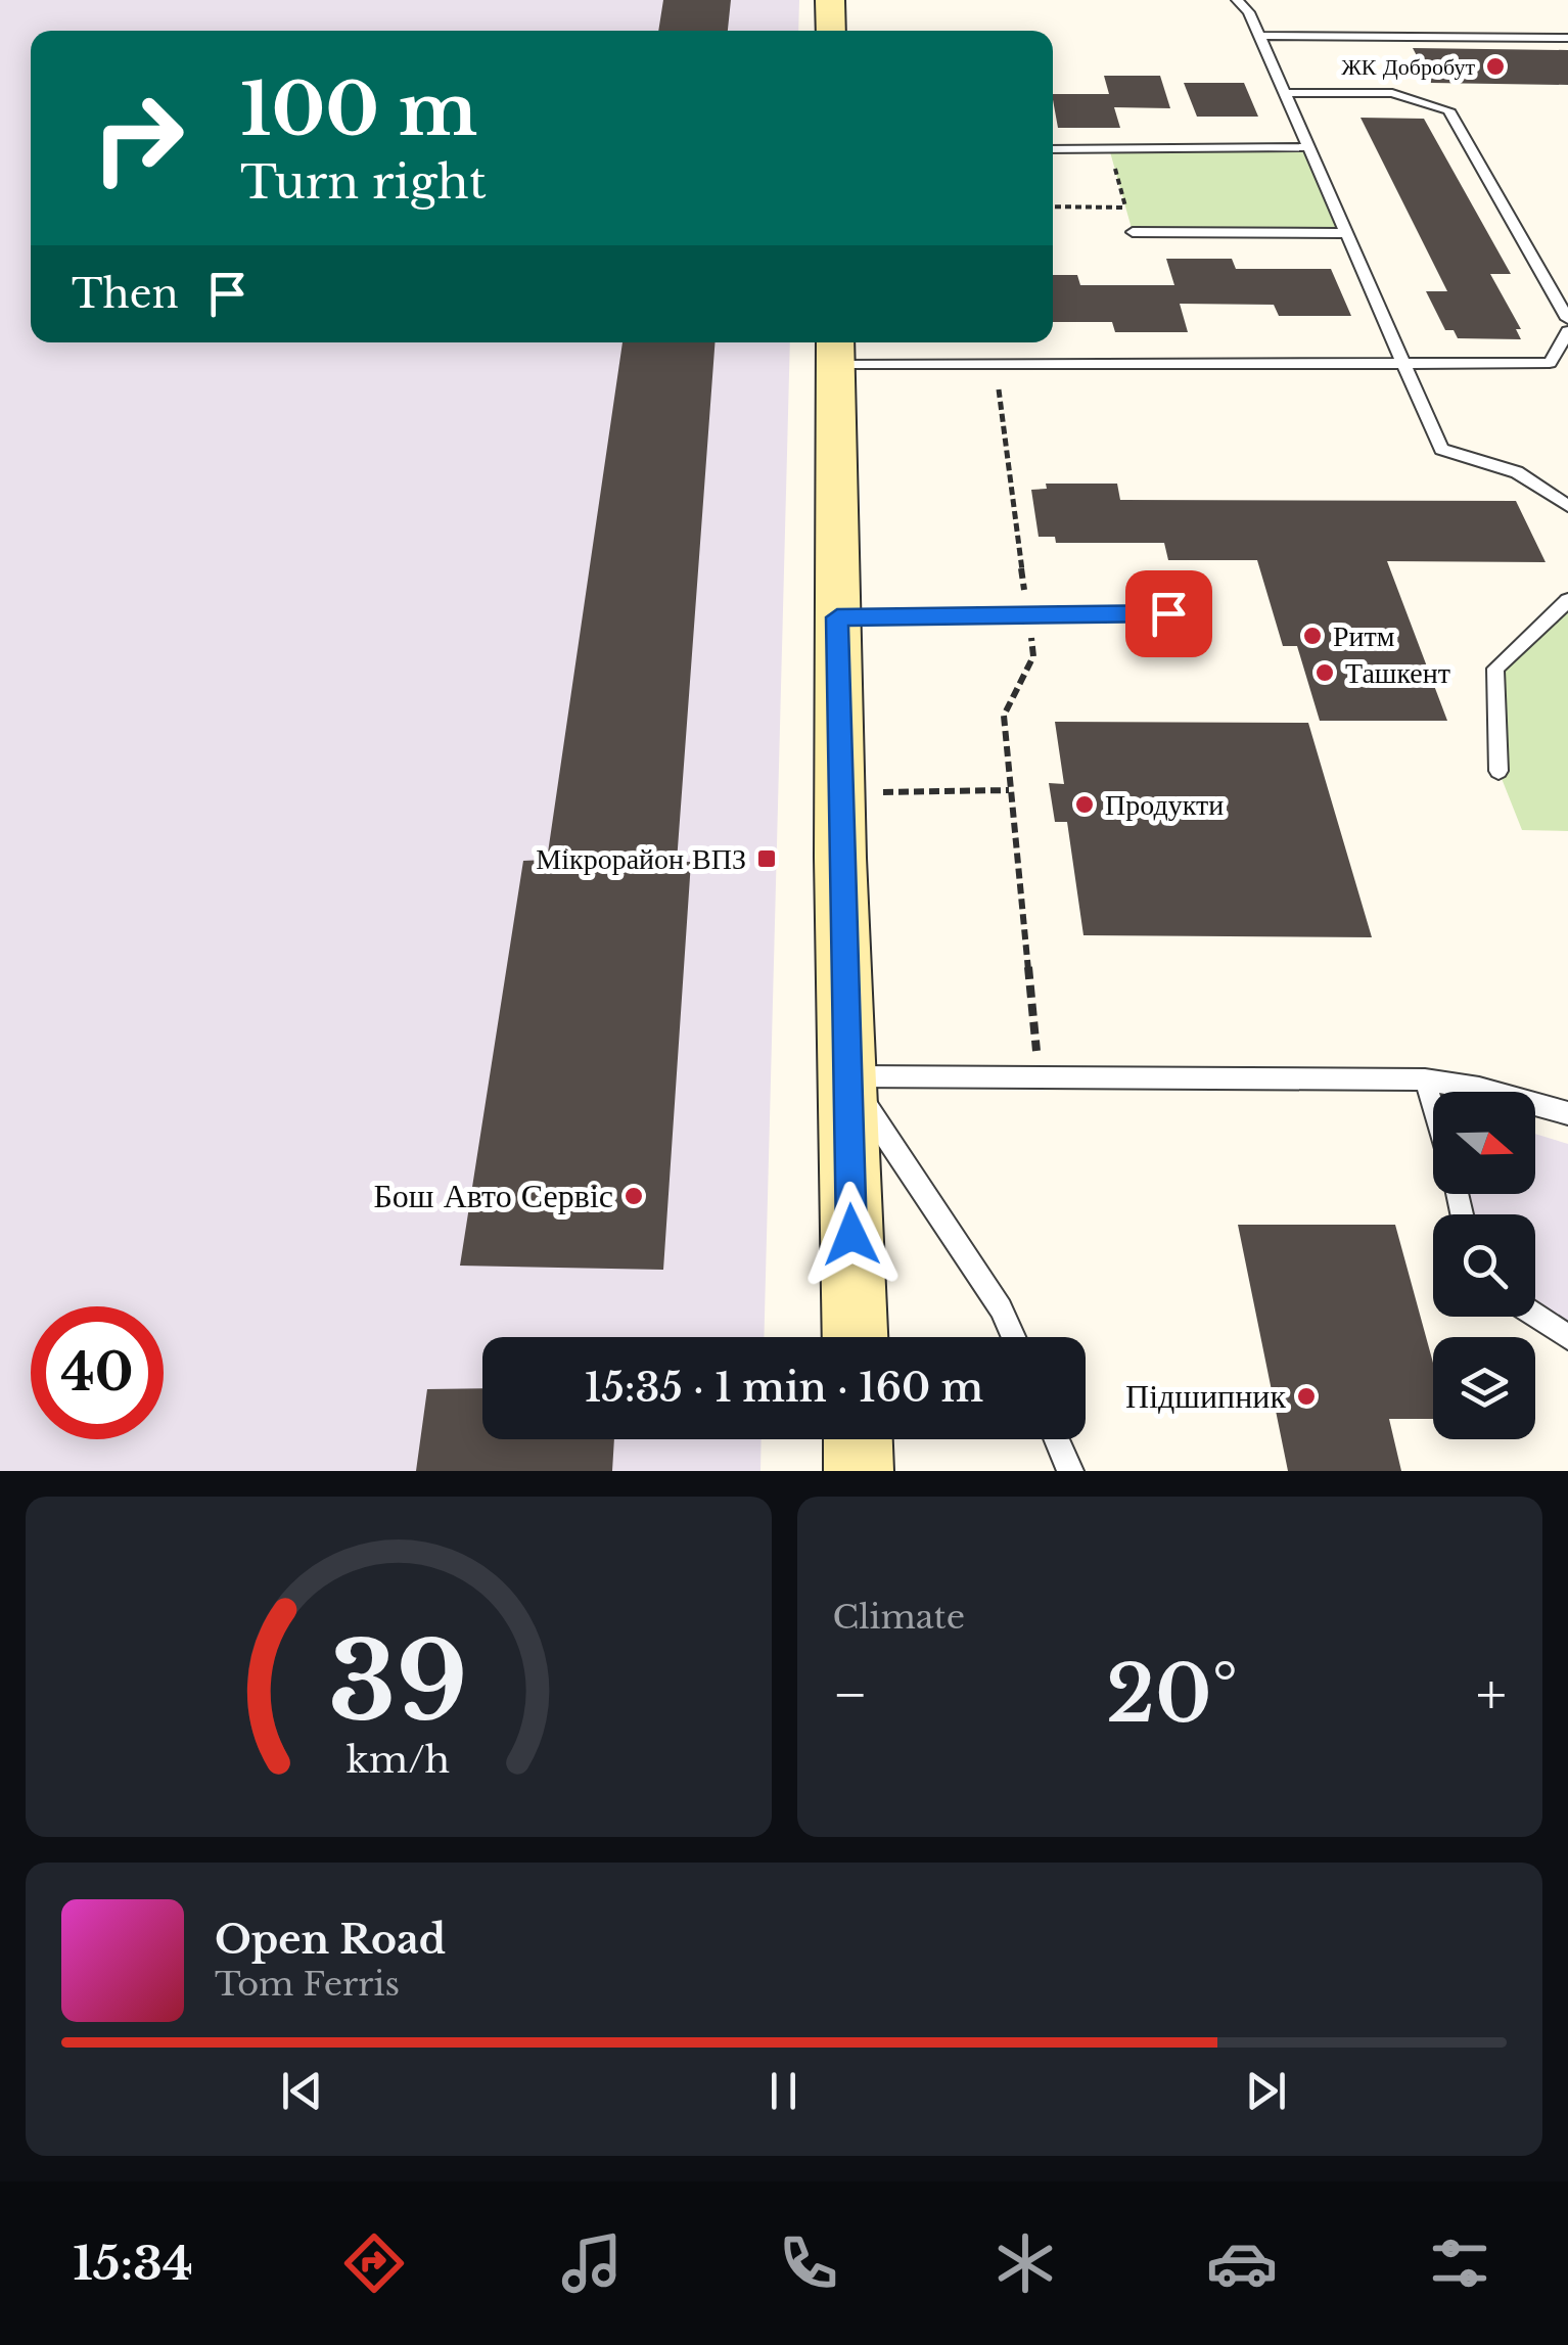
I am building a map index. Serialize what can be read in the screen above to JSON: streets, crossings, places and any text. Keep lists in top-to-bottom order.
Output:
{
  "places": {
    "other": [
      "ЖК Добробут",
      "Ритм",
      "Ташкент",
      "Продукти",
      "Бош Авто Сервіс",
      "Підшипник"
    ],
    "transit": ["Мікрорайон ВПЗ"]
  },
  "north": "right",
  "page": {
    "turn": ["100 m", "Turn right"],
    "then": "Then",
    "limit": "40",
    "trip": "15:35 · 1 min · 160 m",
    "tile": "Climate",
    "heat": ["−", "20°", "+"],
    "song": ["Open Road", "Tom Ferris"],
    "tabs": "15:34",
    "gauge": ["39", "km/h"]
  }
}
